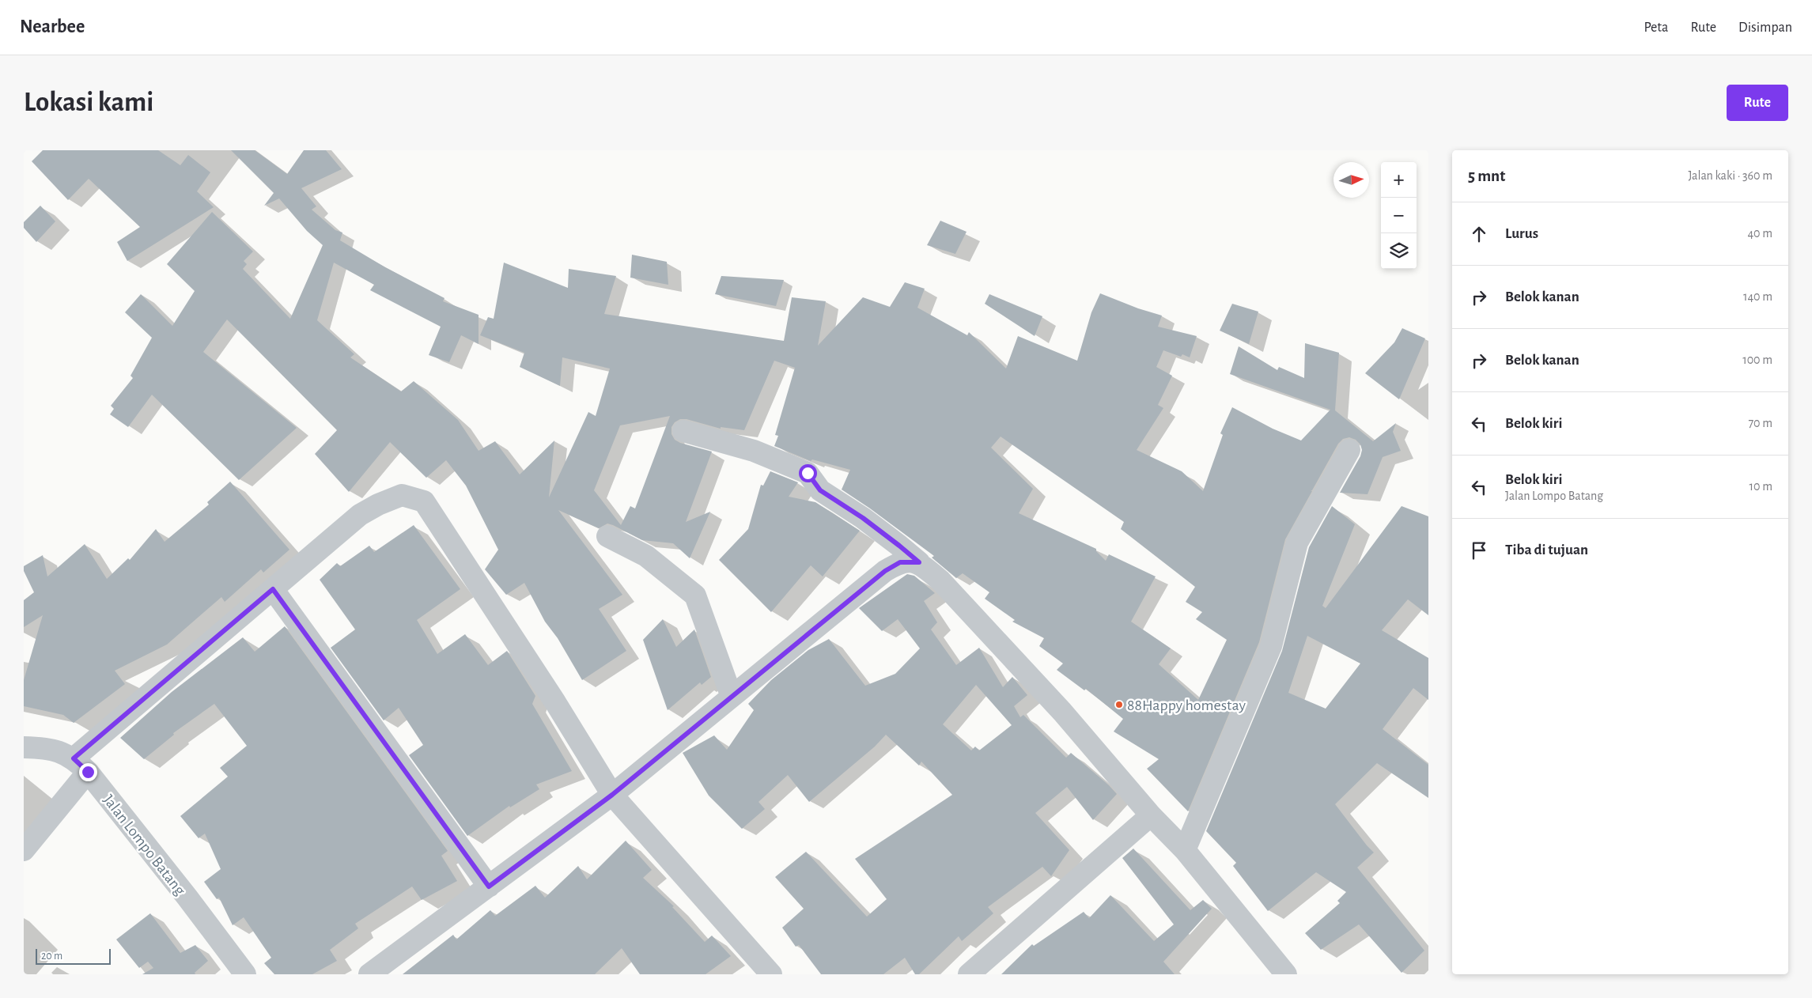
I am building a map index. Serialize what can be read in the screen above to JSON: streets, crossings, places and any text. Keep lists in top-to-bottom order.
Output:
{
  "streets": {
    "street": ["Jalan Lompo Batang"]
  },
  "places": ["88Happy homestay"],
  "scale_bar": "20 m",
  "north": "right",
  "page": {
    "header": "Nearbee",
    "nav": ["Peta", "Rute", "Disimpan"],
    "buttons": "Rute",
    "title": "Lokasi kami",
    "heading": ["5 mnt", "Jalan kaki · 360 m"],
    "map_buttons": ["+", "−"],
    "list": [
      ["Lurus", "40 m"],
      ["Belok kanan", "140 m"],
      ["Belok kanan", "100 m"],
      ["Belok kiri", "70 m"],
      ["Belok kiri", "Jalan Lompo Batang", "10 m"],
      "Tiba di tujuan"
    ],
    "scale": "20 m"
  }
}
